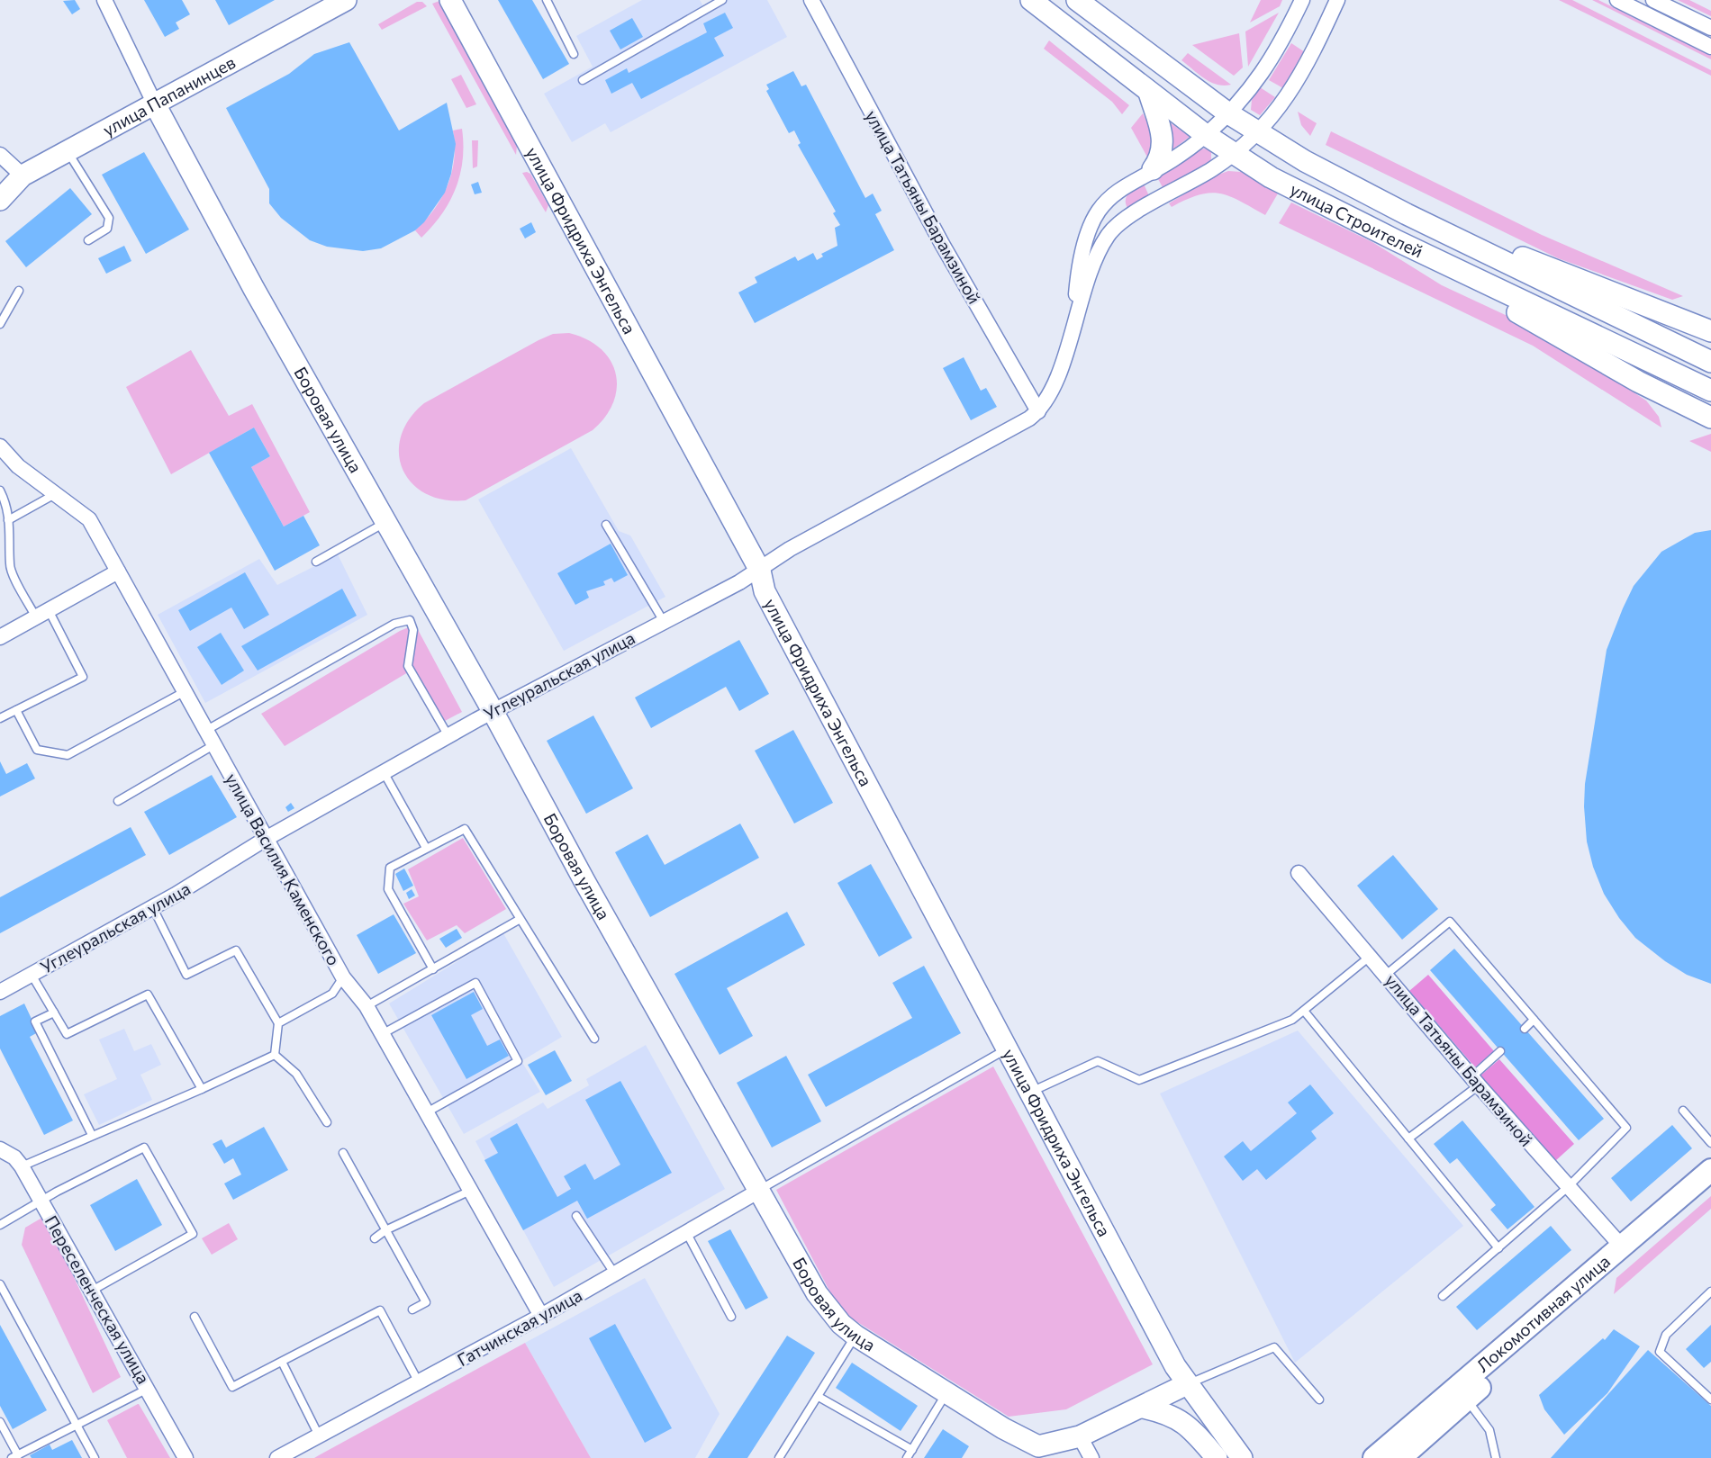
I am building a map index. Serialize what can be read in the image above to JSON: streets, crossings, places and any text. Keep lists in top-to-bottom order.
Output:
{
  "streets": {
    "main road": [
      "улица Папанинцев",
      "улица Строителей",
      "улица Фридриха Энгельса",
      "Боровая улица",
      "Локомотивная улица"
    ],
    "street": [
      "улица Татьяны Барамзиной",
      "Углеуральская улица",
      "улица Василия Каменского",
      "Переселенческая улица",
      "Гатчинская улица"
    ]
  },
  "crossings": [
    ["улица Папанинцев", "Боровая улица"],
    ["улица Татьяны Барамзиной", "Углеуральская улица"],
    ["улица Татьяны Барамзиной", "Локомотивная улица"],
    ["улица Фридриха Энгельса", "Боровая улица"],
    ["улица Фридриха Энгельса", "Углеуральская улица"],
    ["Боровая улица", "Углеуральская улица"],
    ["Боровая улица", "Гатчинская улица"],
    ["Углеуральская улица", "улица Василия Каменского"],
    ["улица Василия Каменского", "Гатчинская улица"]
  ]
}
